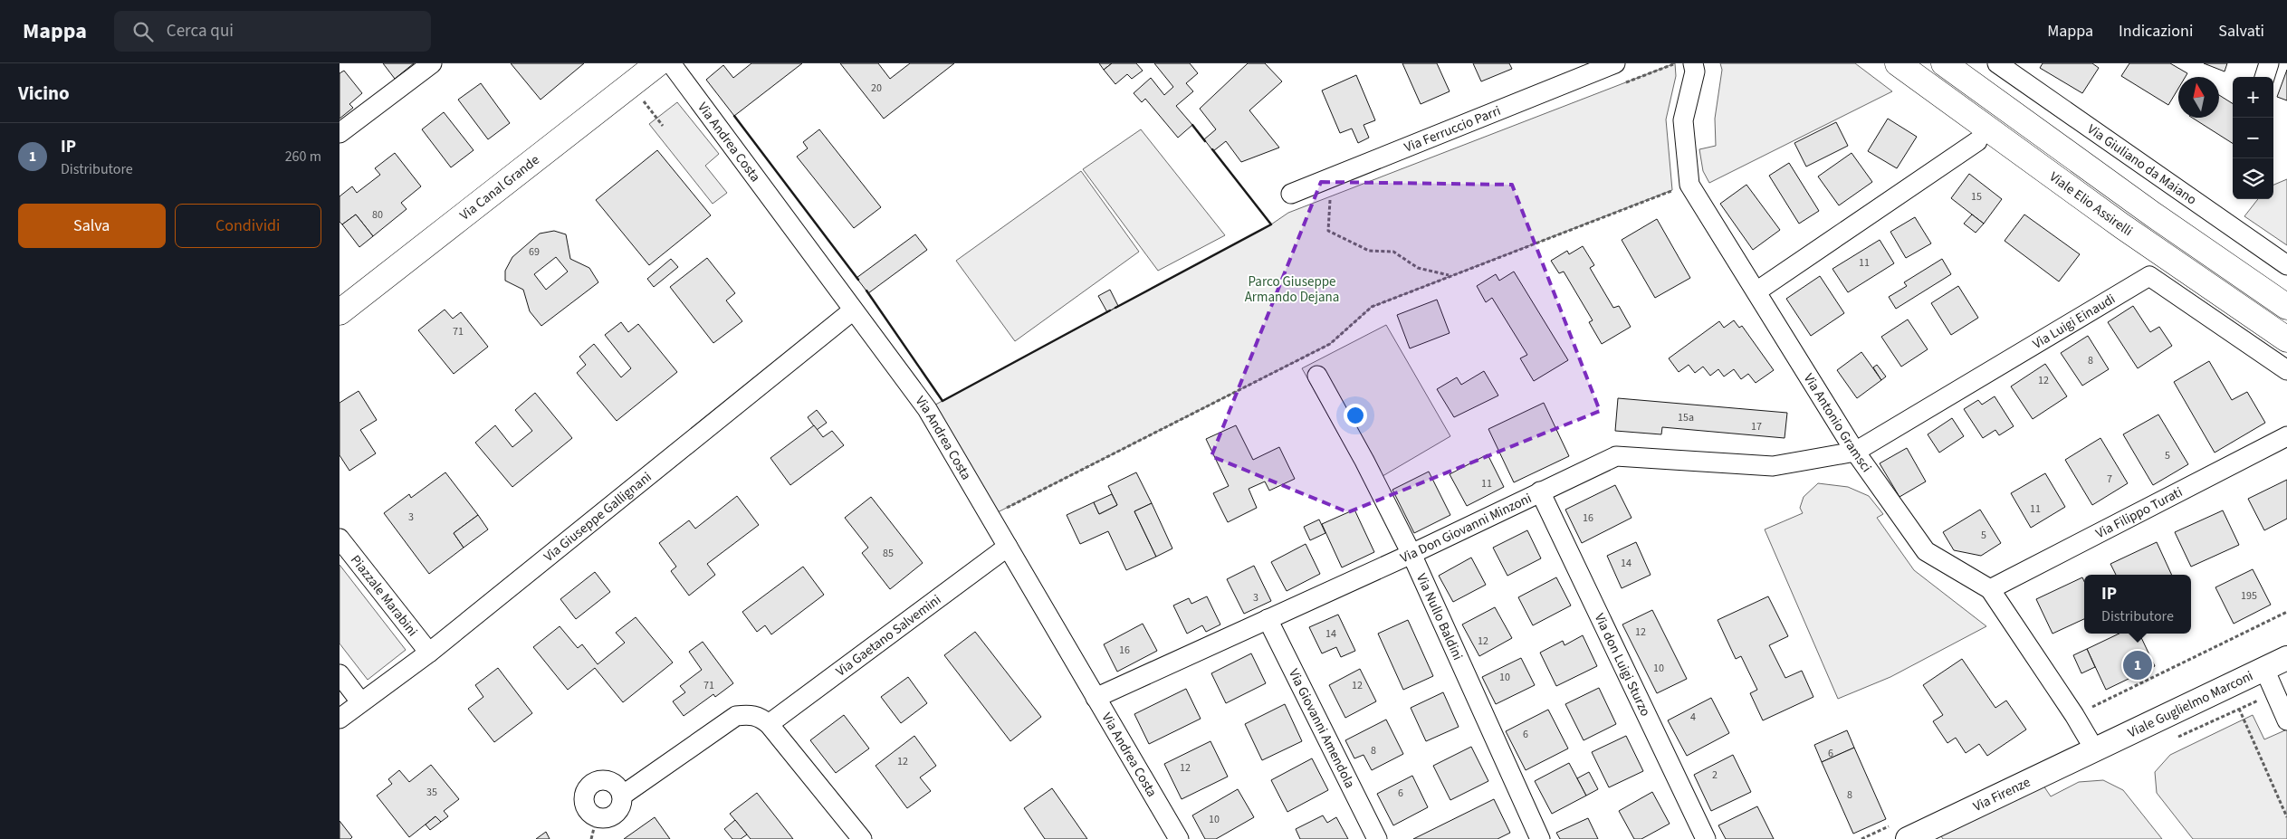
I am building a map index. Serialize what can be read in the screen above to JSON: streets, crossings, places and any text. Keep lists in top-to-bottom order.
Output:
{
  "streets": {
    "main road": ["Via Canal Grande", "Viale Elio Assirelli"],
    "street": [
      "Via Ferruccio Parri",
      "Via Andrea Costa",
      "Via Giuliano da Maiano",
      "Via Luigi Einaudi",
      "Via Antonio Gramsci",
      "Via Filippo Turati",
      "Via Giuseppe Gallignani",
      "Via Don Giovanni Minzoni",
      "Piazzale Marabini",
      "Via Nullo Baldini",
      "Via Gaetano Salvemini",
      "Via don Luigi Sturzo",
      "Viale Guglielmo Marconi",
      "Via Giovanni Amendola",
      "Via Firenze"
    ]
  },
  "crossings": [
    ["Via Andrea Costa", "Via Giuseppe Gallignani"],
    ["Via Andrea Costa", "Via Don Giovanni Minzoni"],
    ["Via Andrea Costa", "Via Gaetano Salvemini"],
    ["Via Luigi Einaudi", "Via Antonio Gramsci"],
    ["Via Luigi Einaudi", "Via Don Giovanni Minzoni"],
    ["Via Antonio Gramsci", "Via Filippo Turati"],
    ["Via Antonio Gramsci", "Via Don Giovanni Minzoni"],
    ["Via Antonio Gramsci", "Viale Guglielmo Marconi"],
    ["Via Antonio Gramsci", "Via Firenze"],
    ["Via Giuseppe Gallignani", "Piazzale Marabini"],
    ["Via Don Giovanni Minzoni", "Via Nullo Baldini"],
    ["Via Don Giovanni Minzoni", "Via don Luigi Sturzo"],
    ["Via Don Giovanni Minzoni", "Via Giovanni Amendola"],
    ["Viale Guglielmo Marconi", "Via Firenze"]
  ],
  "parks": ["Parco Giuseppe Armando Dejana"],
  "house_numbers": [
    "20",
    "15",
    "80",
    "69",
    "11",
    "71",
    "8",
    "12",
    "15a",
    "17",
    "5",
    "7",
    "11",
    "11",
    "3",
    "16",
    "5",
    "85",
    "14",
    "195",
    "3",
    "12",
    "14",
    "12",
    "16",
    "10",
    "10",
    "71",
    "12",
    "4",
    "6",
    "8",
    "6",
    "12",
    "12",
    "2",
    "35",
    "6",
    "8",
    "10"
  ],
  "north": "top",
  "page": {
    "header": "Mappa",
    "search": "Cerca qui",
    "nav": ["Mappa", "Indicazioni", "Salvati"],
    "heading": "Vicino",
    "map_buttons": ["+", "−"],
    "list": [
      {
        "mark": "1",
        "name": "IP",
        "note": "Distributore",
        "value": "260 m"
      }
    ],
    "buttons": ["Salva", "Condividi"],
    "popup": ["IP", "Distributore"],
    "pins": "1"
  }
}
